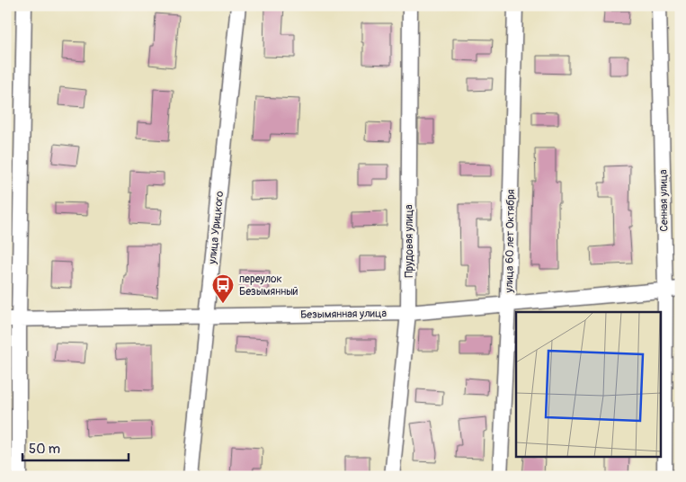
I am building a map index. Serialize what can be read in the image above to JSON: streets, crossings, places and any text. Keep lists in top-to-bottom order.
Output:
{
  "streets": {
    "street": [
      "Сенная улица",
      "улица Урицкого",
      "Прудовая улица",
      "улица 60 лет Октября",
      "Безымянная улица"
    ]
  },
  "crossings": [
    ["Сенная улица", "Безымянная улица"],
    ["улица Урицкого", "Безымянная улица"],
    ["Прудовая улица", "Безымянная улица"],
    ["улица 60 лет Октября", "Безымянная улица"]
  ],
  "places": {
    "bus stop": ["переулок Безымянный"]
  },
  "scale_bar": "50 m"
}
